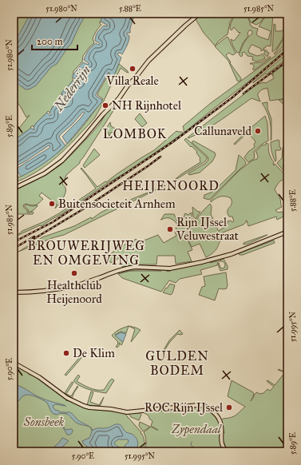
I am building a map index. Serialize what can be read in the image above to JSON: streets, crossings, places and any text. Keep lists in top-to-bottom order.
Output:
{
  "districts": [
    "LOMBOK",
    "HEIJENOORD",
    "BROUWERIJWEG EN OMGEVING",
    "GULDEN BODEM"
  ],
  "water": ["Nederrijn"],
  "parks": ["Sonsbeek", "Zypendaal"],
  "places": [
    "Villa Reale",
    "NH Rijnhotel",
    "Callunaveld",
    "Buitensocieteit Arnhem",
    "Rijn IJssel Veluwestraat",
    "Healthclub Heijenoord",
    "De Klim",
    "ROC Rijn IJssel"
  ],
  "scale_bar": "200 m",
  "coordinates": [
    "51.980°N",
    "5.88°E",
    "51.985°N",
    "5.89°E",
    "51.995°N",
    "5.90°E"
  ]
}
